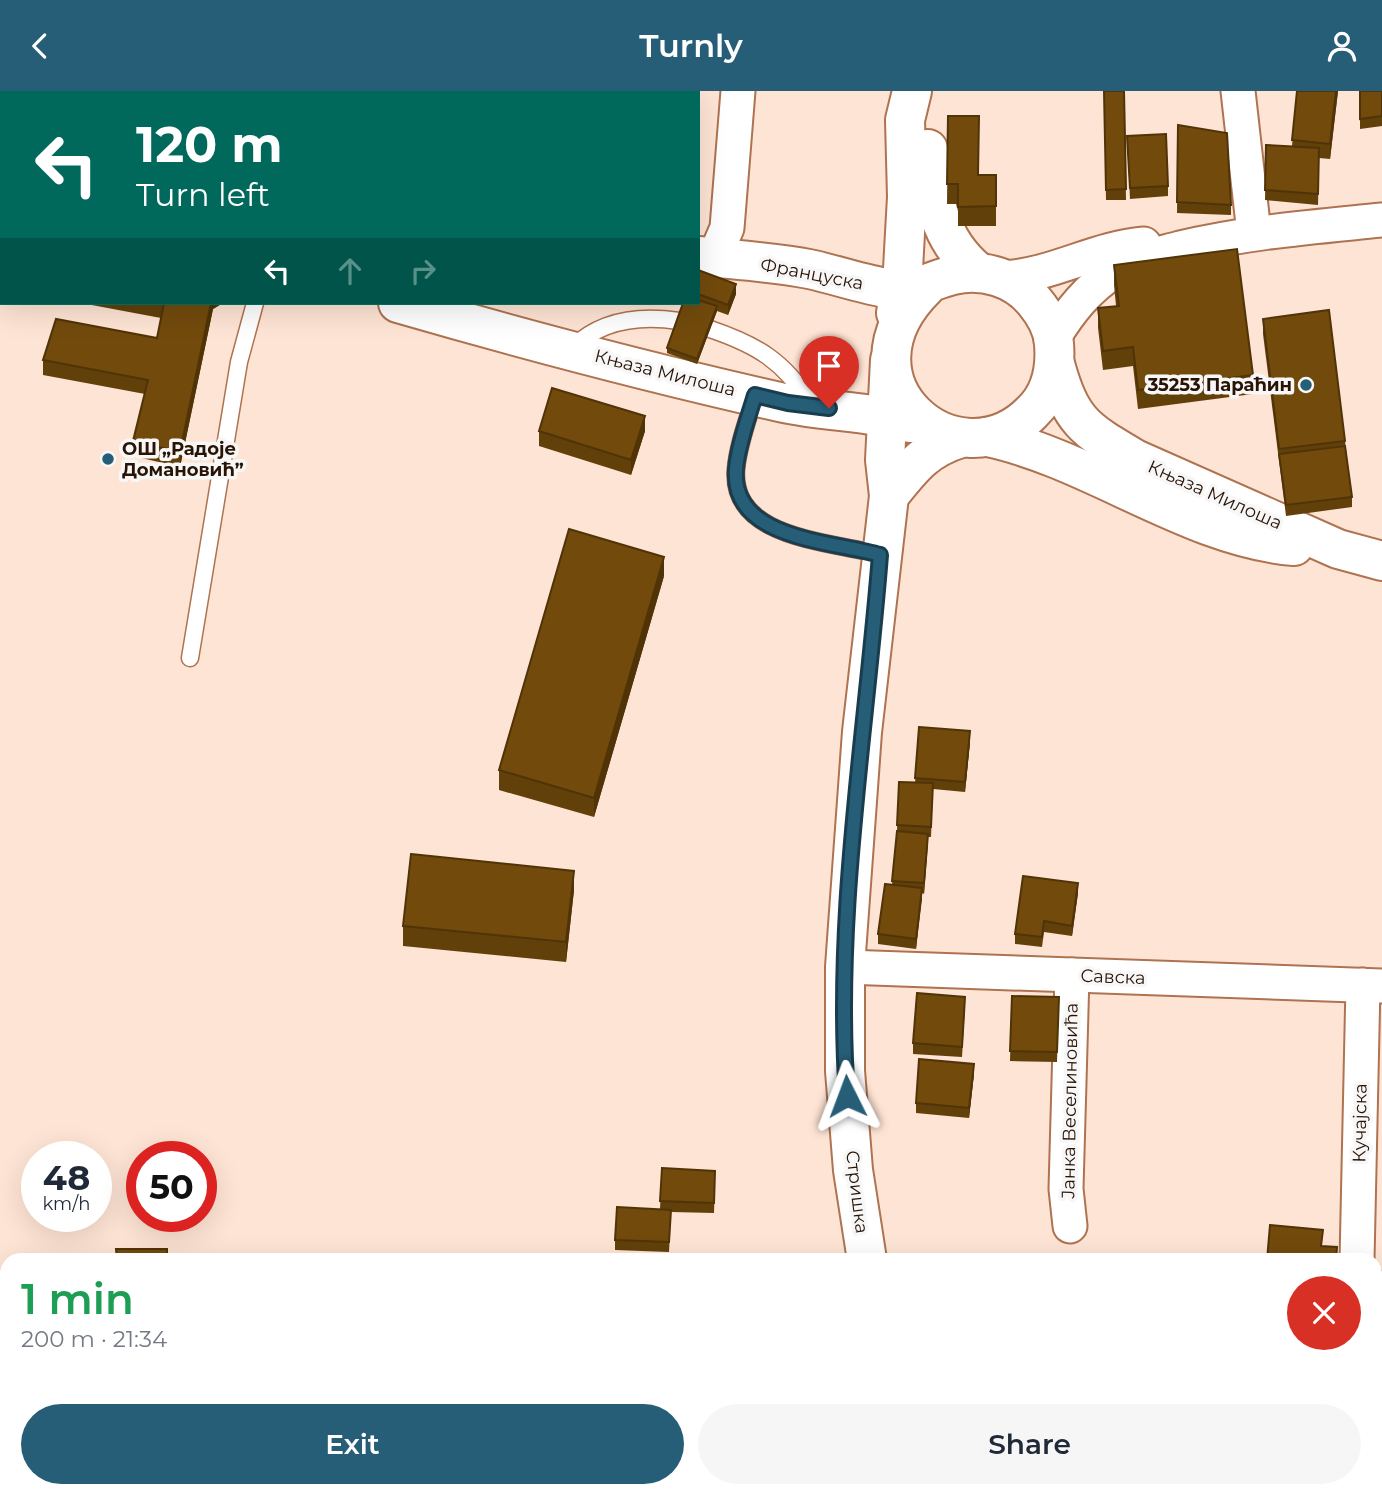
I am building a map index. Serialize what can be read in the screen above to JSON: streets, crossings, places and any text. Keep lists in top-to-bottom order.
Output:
{
  "streets": {
    "main road": ["Француска", "Књаза Милоша", "Стришка"],
    "street": ["Савска", "Јанка Веселиновића", "Кучајска"]
  },
  "crossings": [
    ["Француска", "Књаза Милоша"],
    ["Француска", "Стришка"],
    ["Књаза Милоша", "Стришка"],
    ["Савска", "Јанка Веселиновића"],
    ["Савска", "Кучајска"],
    ["Савска", "Стришка"]
  ],
  "places": ["35253 Параћин", "ОШ „Радоје Домановић”"],
  "page": {
    "header": "Turnly",
    "turn": ["120 m", "Turn left"],
    "speed": "48 km/h",
    "limit": "50",
    "heading": ["1 min", "200 m · 21:34"],
    "buttons": ["Exit", "Share"]
  }
}
